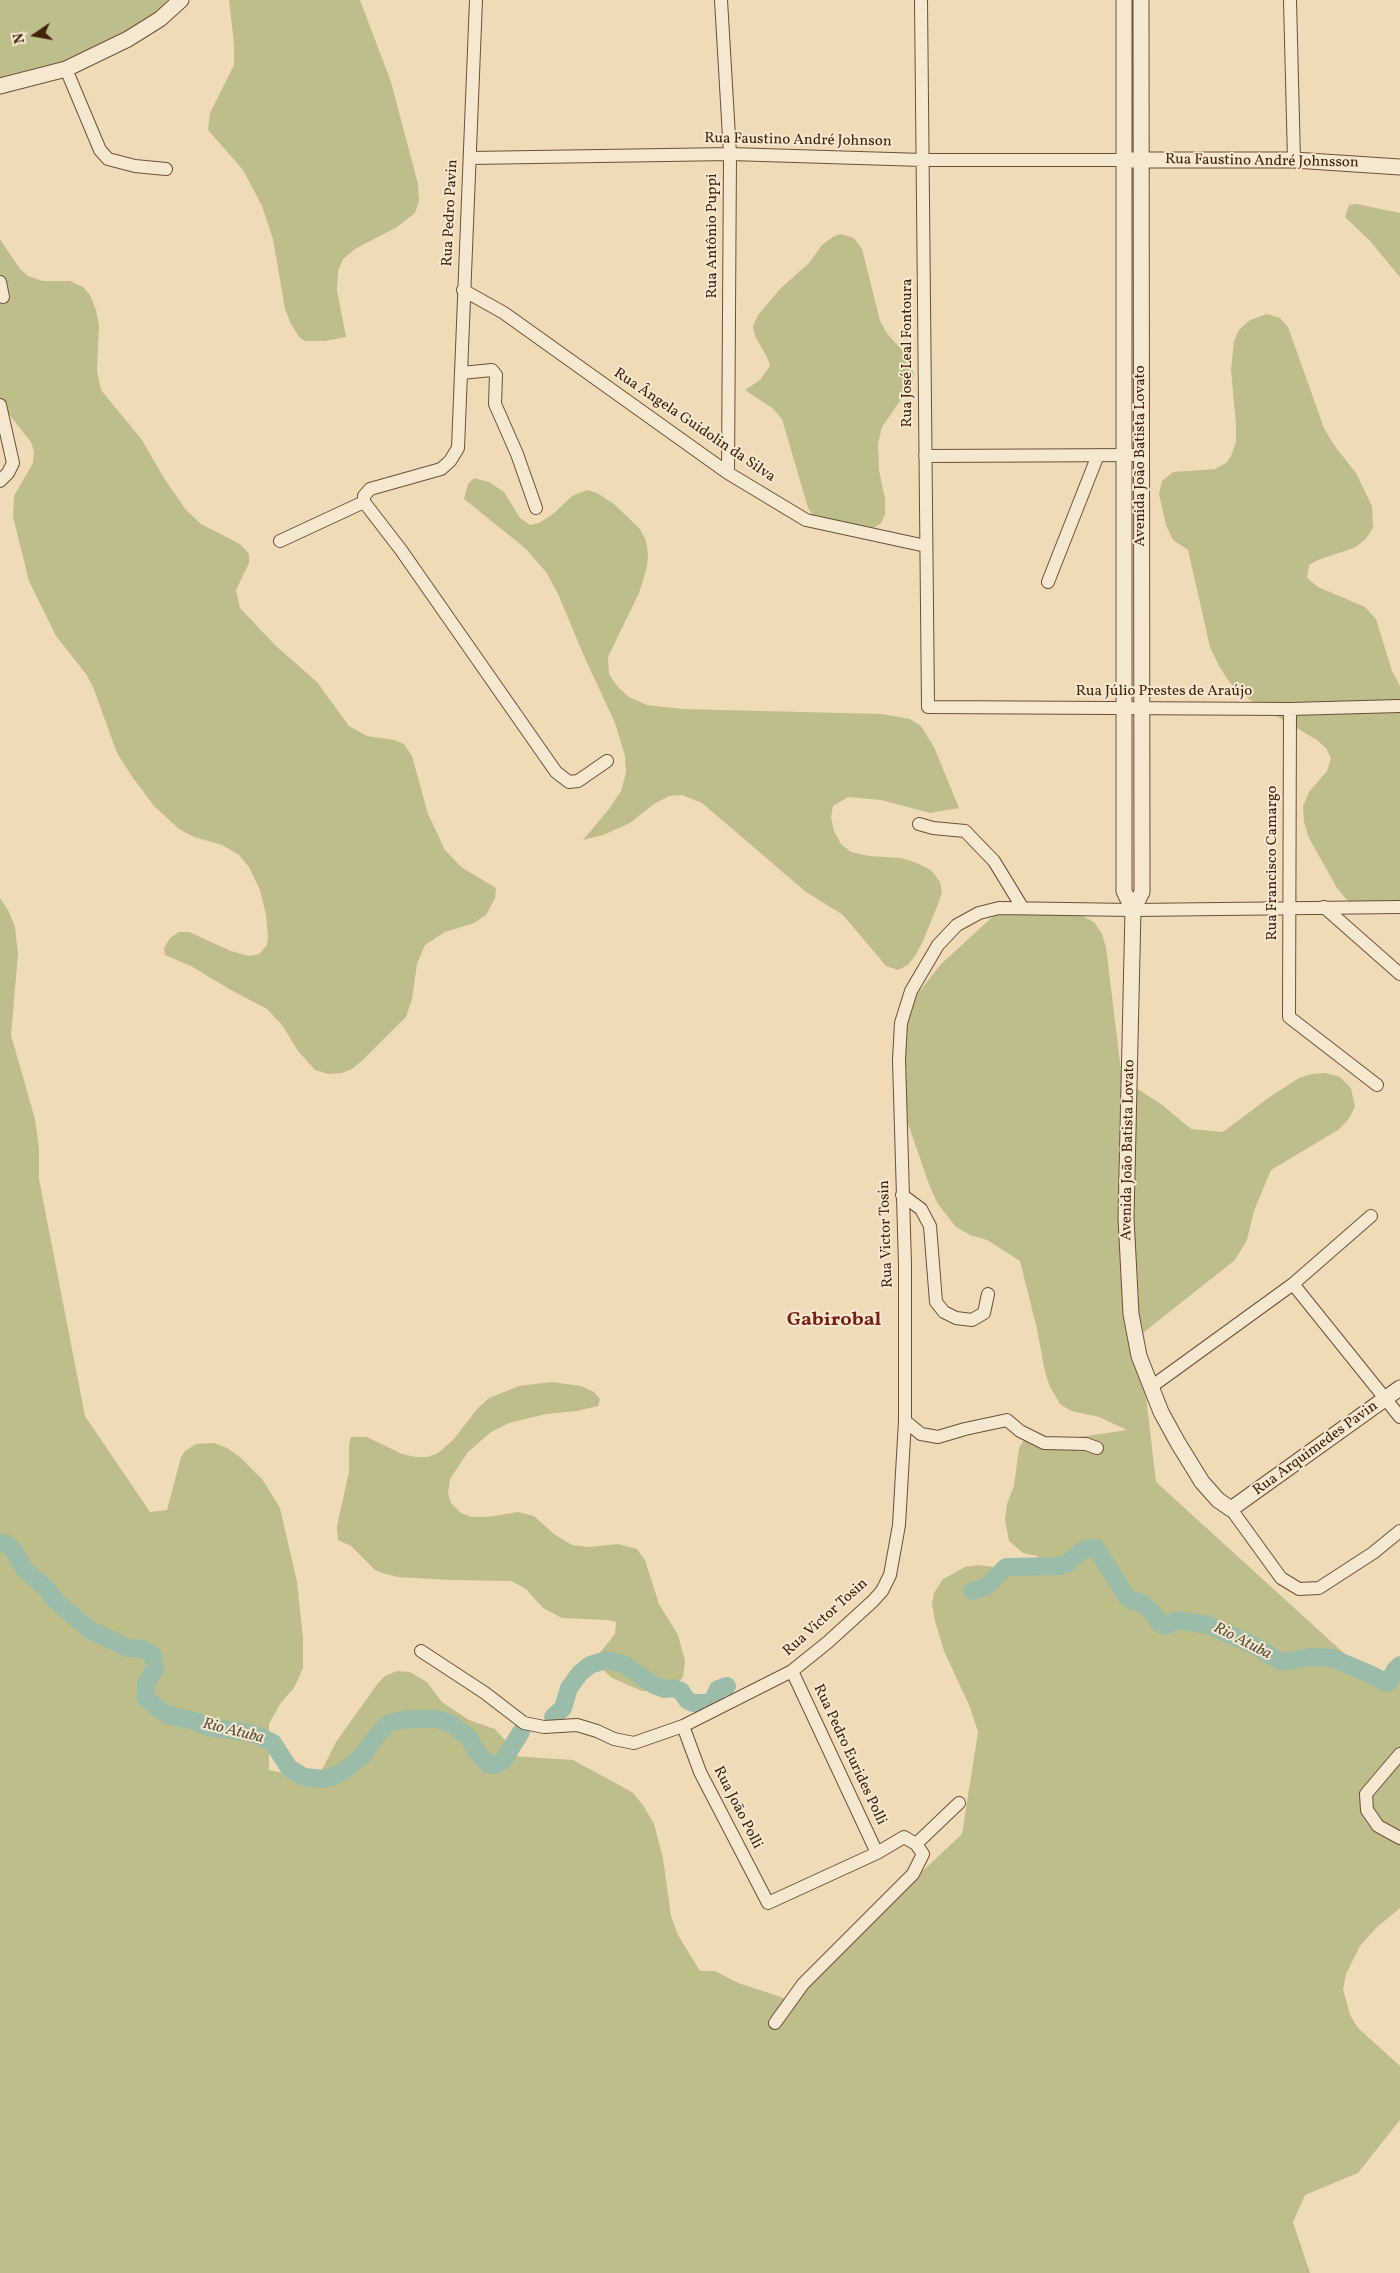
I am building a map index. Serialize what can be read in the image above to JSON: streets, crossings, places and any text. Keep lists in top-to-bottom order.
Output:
{
  "streets": {
    "street": [
      "Rua Faustino André Johnson",
      "Rua Faustino André Johnsson",
      "Rua Pedro Pavin",
      "Rua Antônio Puppi",
      "Rua José Leal Fontoura",
      "Rua Ângela Guidolin da Silva",
      "Avenida João Batista Lovato",
      "Rua Júlio Prestes de Araújo",
      "Rua Francisco Camargo",
      "Rua Victor Tosin",
      "Rua Arquimedes Pavin",
      "Rua Pedro Eurides Polli",
      "Rua João Polli"
    ]
  },
  "crossings": [
    ["Rua Faustino André Johnson", "Rua Faustino André Johnsson"],
    ["Rua Faustino André Johnson", "Rua Pedro Pavin"],
    ["Rua Faustino André Johnson", "Rua Antônio Puppi"],
    ["Rua Faustino André Johnson", "Rua José Leal Fontoura"],
    ["Rua Faustino André Johnson", "Avenida João Batista Lovato"],
    ["Rua Faustino André Johnsson", "Avenida João Batista Lovato"],
    ["Rua Pedro Pavin", "Rua Ângela Guidolin da Silva"],
    ["Rua Antônio Puppi", "Rua Ângela Guidolin da Silva"],
    ["Rua José Leal Fontoura", "Rua Ângela Guidolin da Silva"],
    ["Rua José Leal Fontoura", "Rua Júlio Prestes de Araújo"],
    ["Avenida João Batista Lovato", "Rua Júlio Prestes de Araújo"],
    ["Avenida João Batista Lovato", "Rua Victor Tosin"],
    ["Avenida João Batista Lovato", "Rua Arquimedes Pavin"],
    ["Rua Júlio Prestes de Araújo", "Rua Francisco Camargo"],
    ["Rua Francisco Camargo", "Rua Victor Tosin"],
    ["Rua Victor Tosin", "Rua Pedro Eurides Polli"],
    ["Rua Victor Tosin", "Rua João Polli"],
    ["Rua Pedro Eurides Polli", "Rua João Polli"]
  ],
  "districts": ["Gabirobal"],
  "water": ["Rio Atuba"],
  "north": "left"
}
